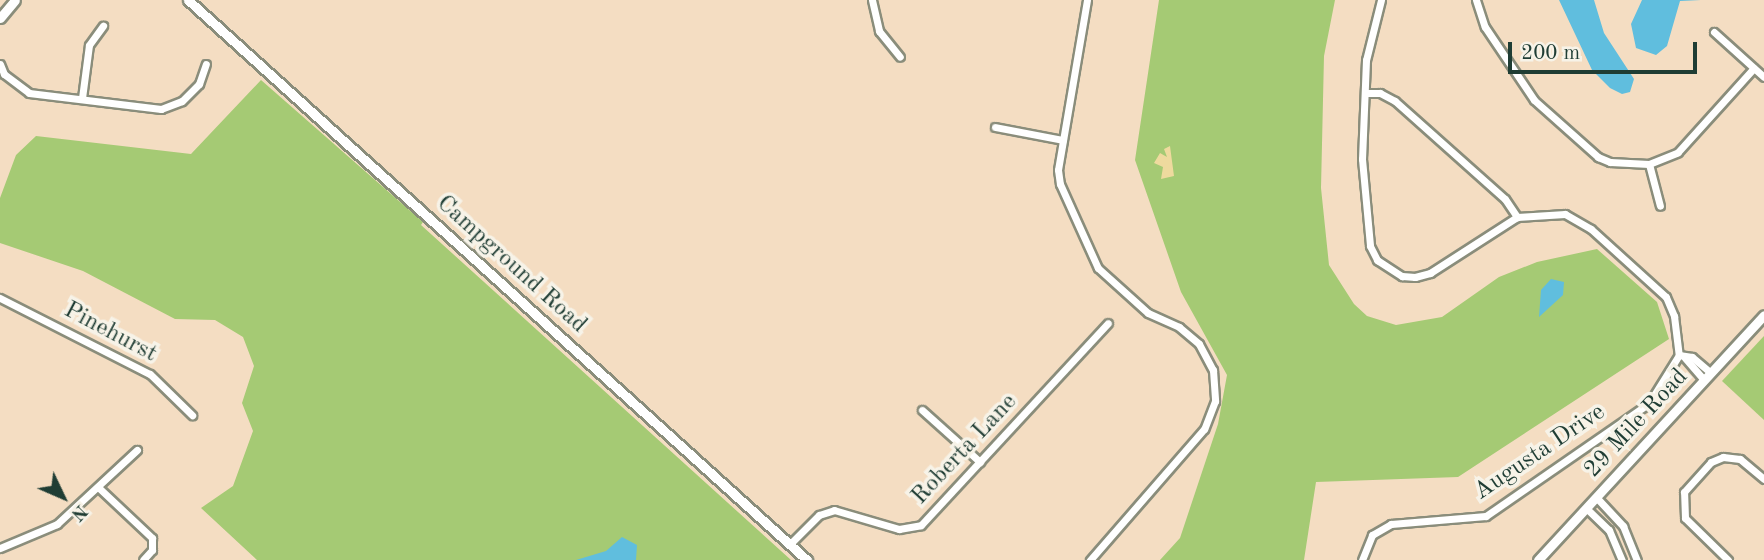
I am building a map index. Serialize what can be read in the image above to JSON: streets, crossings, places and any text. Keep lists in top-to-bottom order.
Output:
{
  "streets": {
    "street": [
      "Campground Road",
      "Pinehurst",
      "29 Mile Road",
      "Roberta Lane",
      "Augusta Drive"
    ]
  },
  "crossings": [
    ["Campground Road", "Roberta Lane"]
  ],
  "scale_bar": "200 m",
  "north": "bottom right"
}
